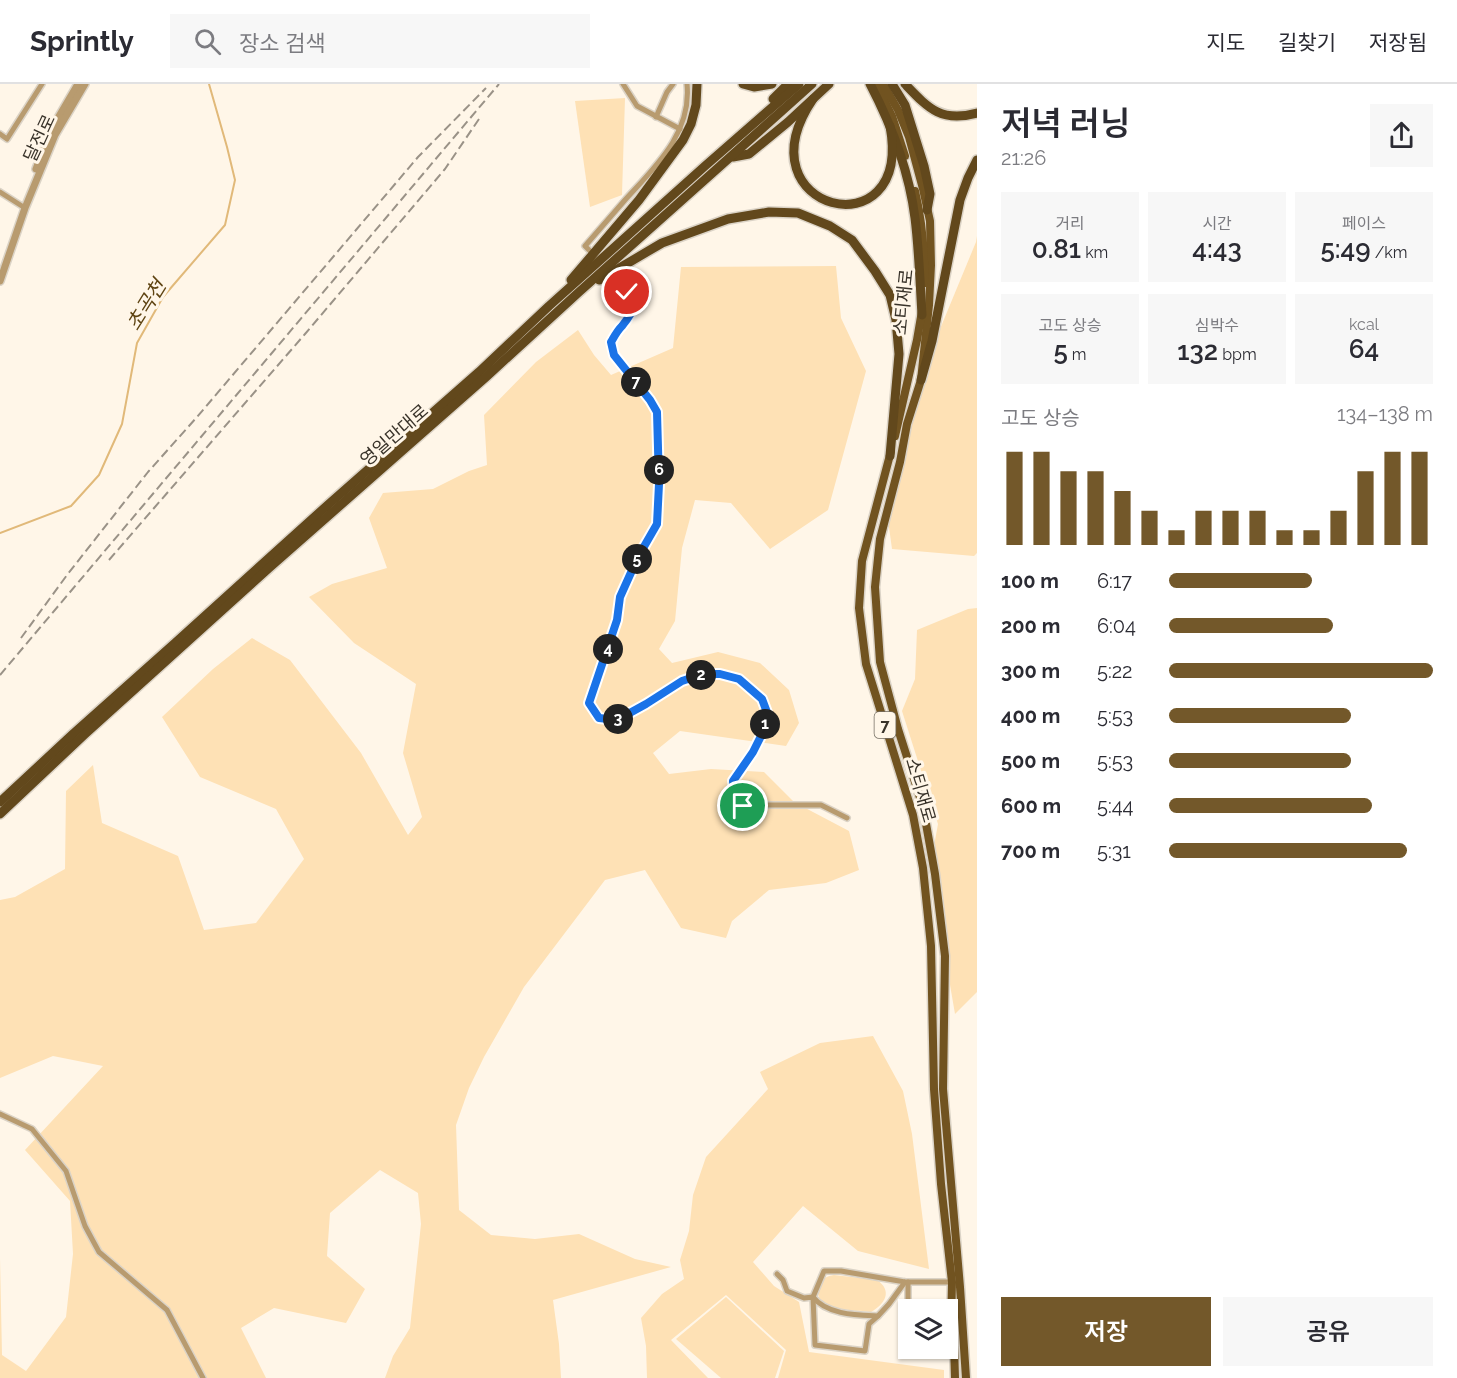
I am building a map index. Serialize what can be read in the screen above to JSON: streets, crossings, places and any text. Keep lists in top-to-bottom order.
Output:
{
  "streets": {
    "highway": ["영일만대로"],
    "main road": ["소티재로", "7"],
    "street": ["달전로"]
  },
  "water": ["초곡천"],
  "page": {
    "header": "Sprintly",
    "search": "장소 검색",
    "nav": ["지도", "길찾기", "저장됨"],
    "heading": ["저녁 러닝", "21:26"],
    "stats": [
      ["거리", "0.81 km"],
      ["시간", "4:43"],
      ["페이스", "5:49 /km"],
      ["고도 상승", "5 m"],
      ["심박수", "132 bpm"],
      ["kcal", "64"]
    ],
    "pins": [
      "7",
      "6",
      "5",
      "4",
      "2",
      "3",
      "1"
    ],
    "chart": ["고도 상승", "134–138 m"],
    "list": [
      {
        "name": "100 m",
        "note": "6:17"
      },
      {
        "name": "200 m",
        "note": "6:04"
      },
      {
        "name": "300 m",
        "note": "5:22"
      },
      {
        "name": "400 m",
        "note": "5:53"
      },
      {
        "name": "500 m",
        "note": "5:53"
      },
      {
        "name": "600 m",
        "note": "5:44"
      },
      {
        "name": "700 m",
        "note": "5:31"
      }
    ],
    "buttons": ["저장", "공유"]
  }
}
